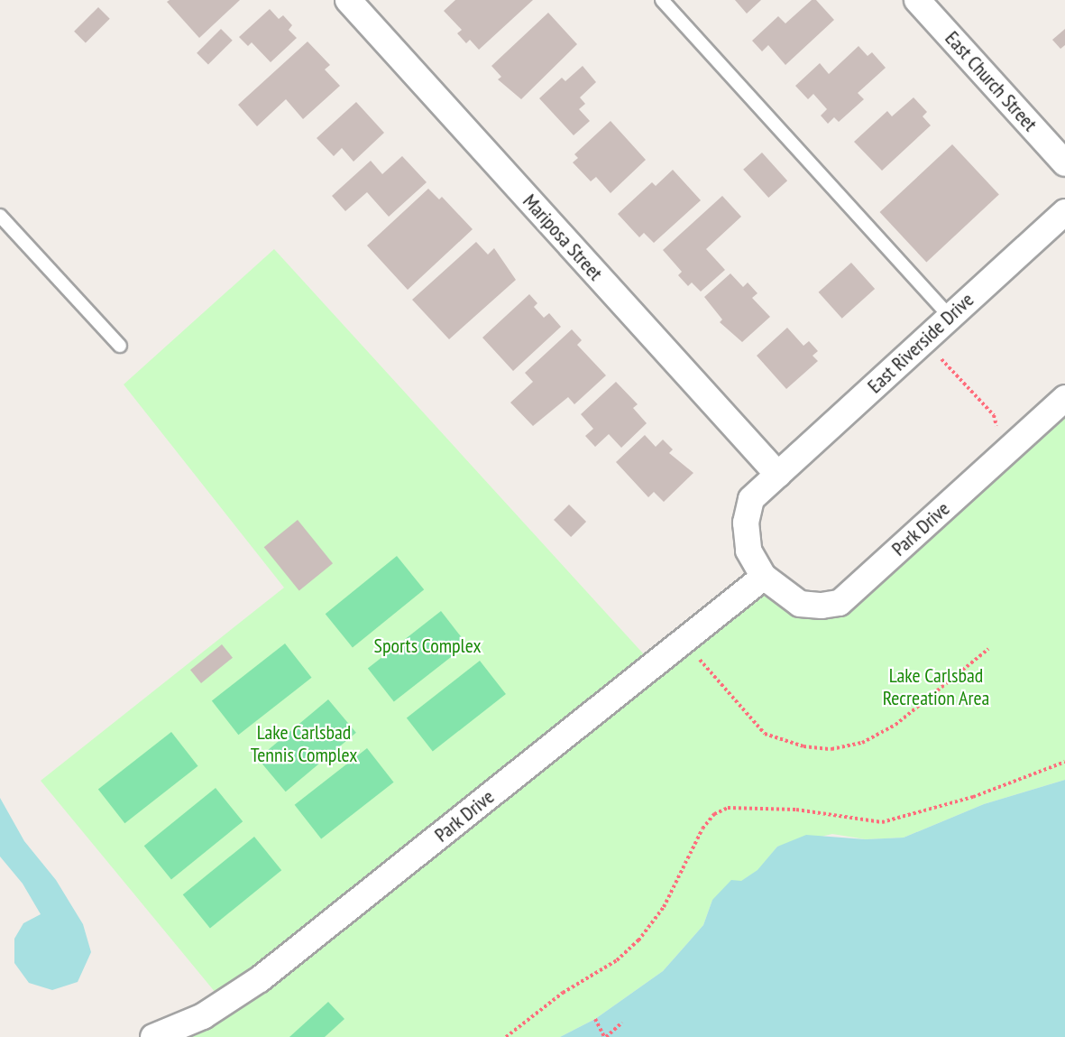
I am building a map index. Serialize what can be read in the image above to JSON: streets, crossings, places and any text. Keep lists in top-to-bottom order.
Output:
{
  "streets": {
    "street": [
      "East Church Street",
      "Mariposa Street",
      "East Riverside Drive",
      "Park Drive"
    ]
  },
  "crossings": [
    ["Mariposa Street", "East Riverside Drive"],
    ["Mariposa Street", "Park Drive"],
    ["East Riverside Drive", "Park Drive"]
  ],
  "parks": ["Sports Complex", "Lake Carlsbad Recreation Area", "Lake Carlsbad Tennis Complex"]
}
